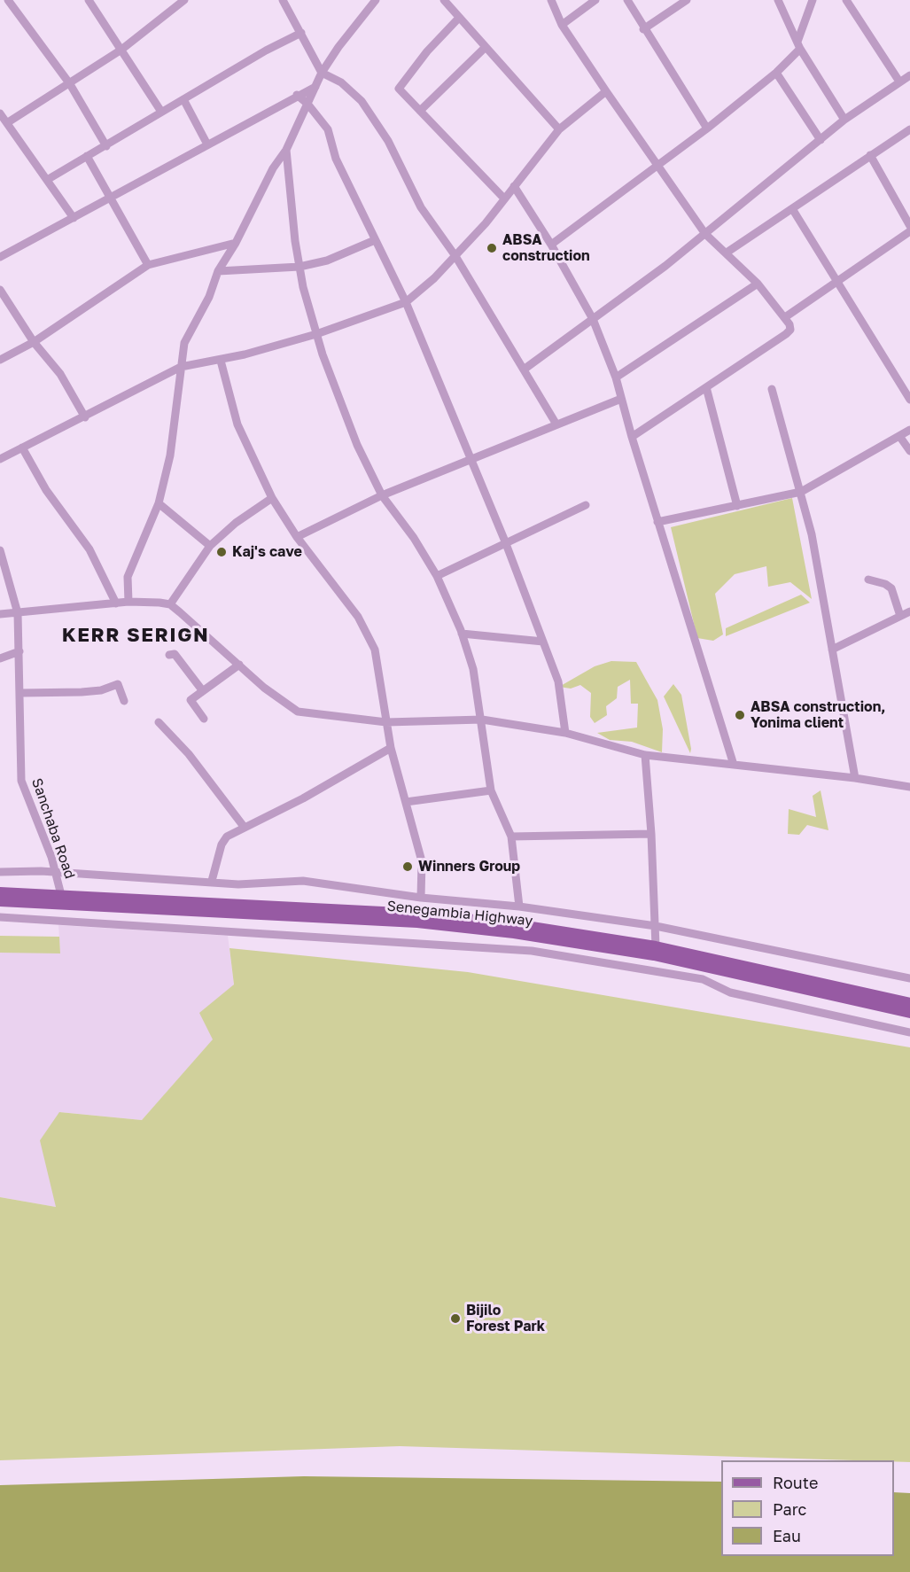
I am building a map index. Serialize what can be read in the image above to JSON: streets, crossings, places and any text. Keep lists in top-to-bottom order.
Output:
{
  "streets": {
    "main road": ["Senegambia Highway"],
    "street": ["Sanchaba Road"]
  },
  "crossings": [
    ["Sanchaba Road", "Senegambia Highway"]
  ],
  "districts": ["KERR SERIGN"],
  "places": [
    "ABSA construction",
    "Kaj's cave",
    "ABSA construction, Yonima client",
    "Winners Group",
    "Bijilo Forest Park"
  ],
  "legend": ["Route", "Parc", "Eau"]
}
